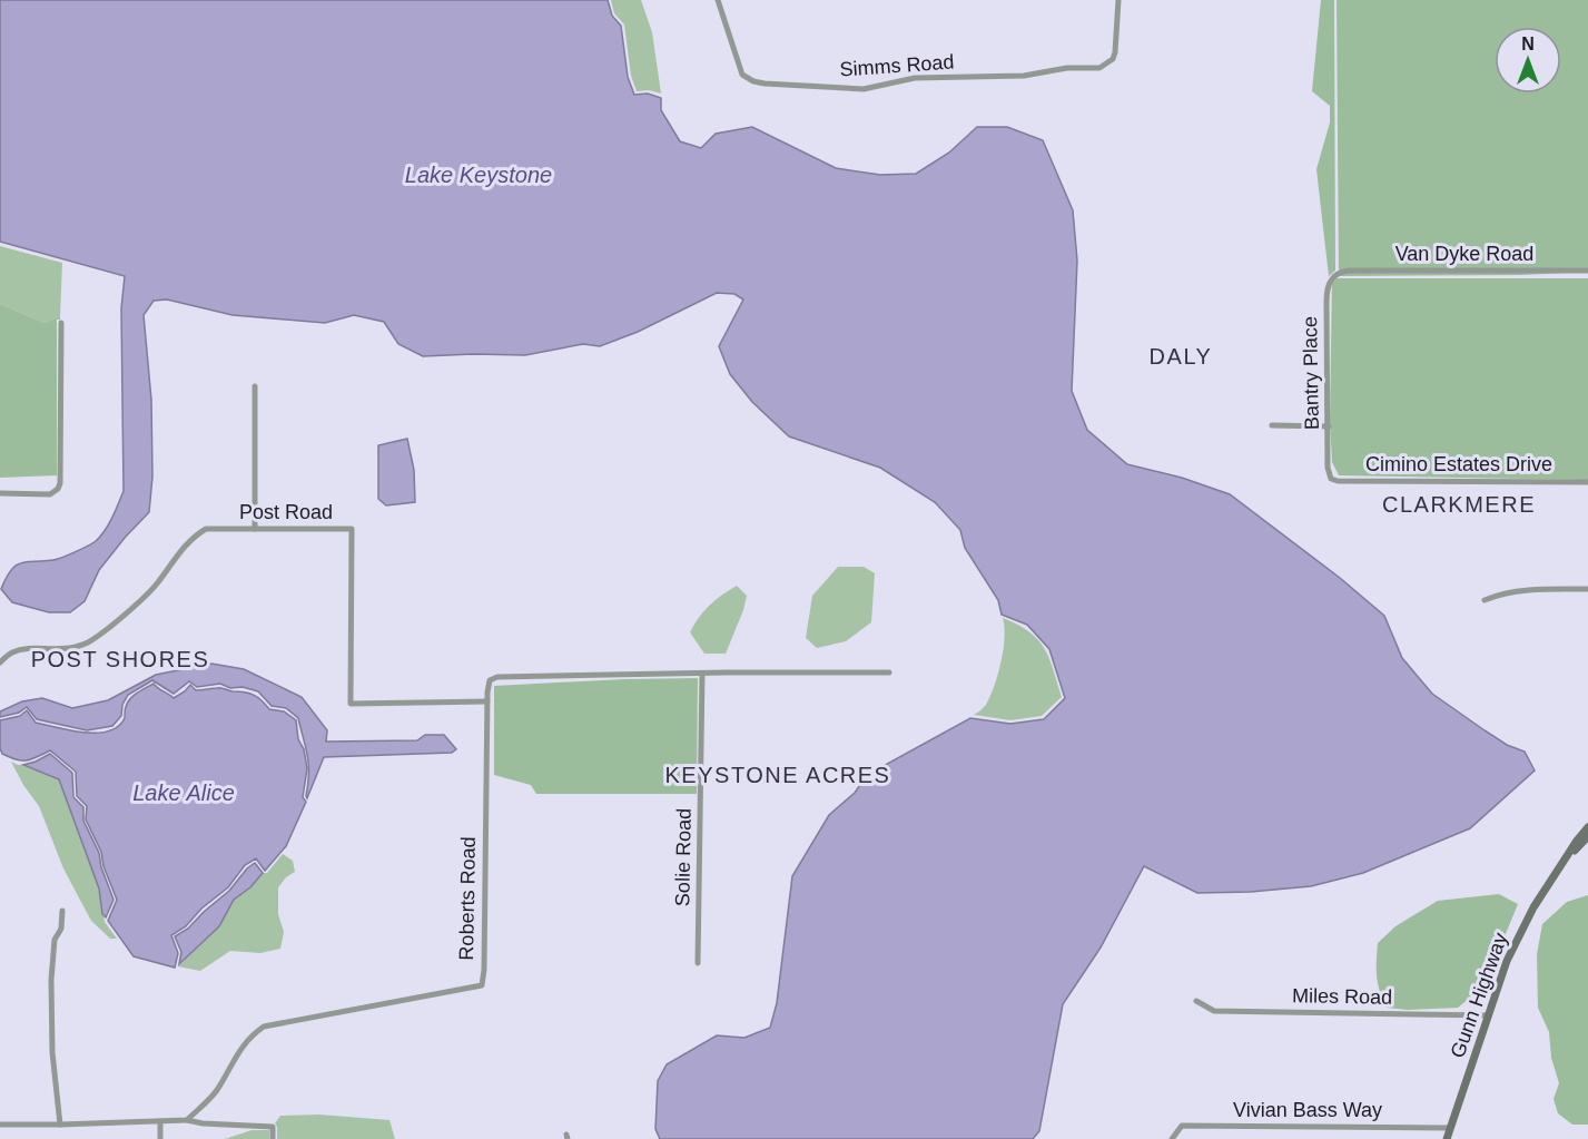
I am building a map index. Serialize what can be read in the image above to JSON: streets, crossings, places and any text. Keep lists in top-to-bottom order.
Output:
{
  "streets": {
    "main road": ["Gunn Highway"],
    "street": [
      "Simms Road",
      "Van Dyke Road",
      "Bantry Place",
      "Cimino Estates Drive",
      "Post Road",
      "Solie Road",
      "Roberts Road",
      "Miles Road",
      "Vivian Bass Way"
    ]
  },
  "crossings": [
    ["Van Dyke Road", "Bantry Place"],
    ["Bantry Place", "Cimino Estates Drive"],
    ["Post Road", "Roberts Road"],
    ["Solie Road", "Roberts Road"],
    ["Gunn Highway", "Miles Road"],
    ["Gunn Highway", "Vivian Bass Way"]
  ],
  "districts": [
    "DALY",
    "CLARKMERE",
    "POST SHORES",
    "KEYSTONE ACRES"
  ],
  "water": ["Lake Keystone", "Lake Alice"],
  "north": "top"
}
